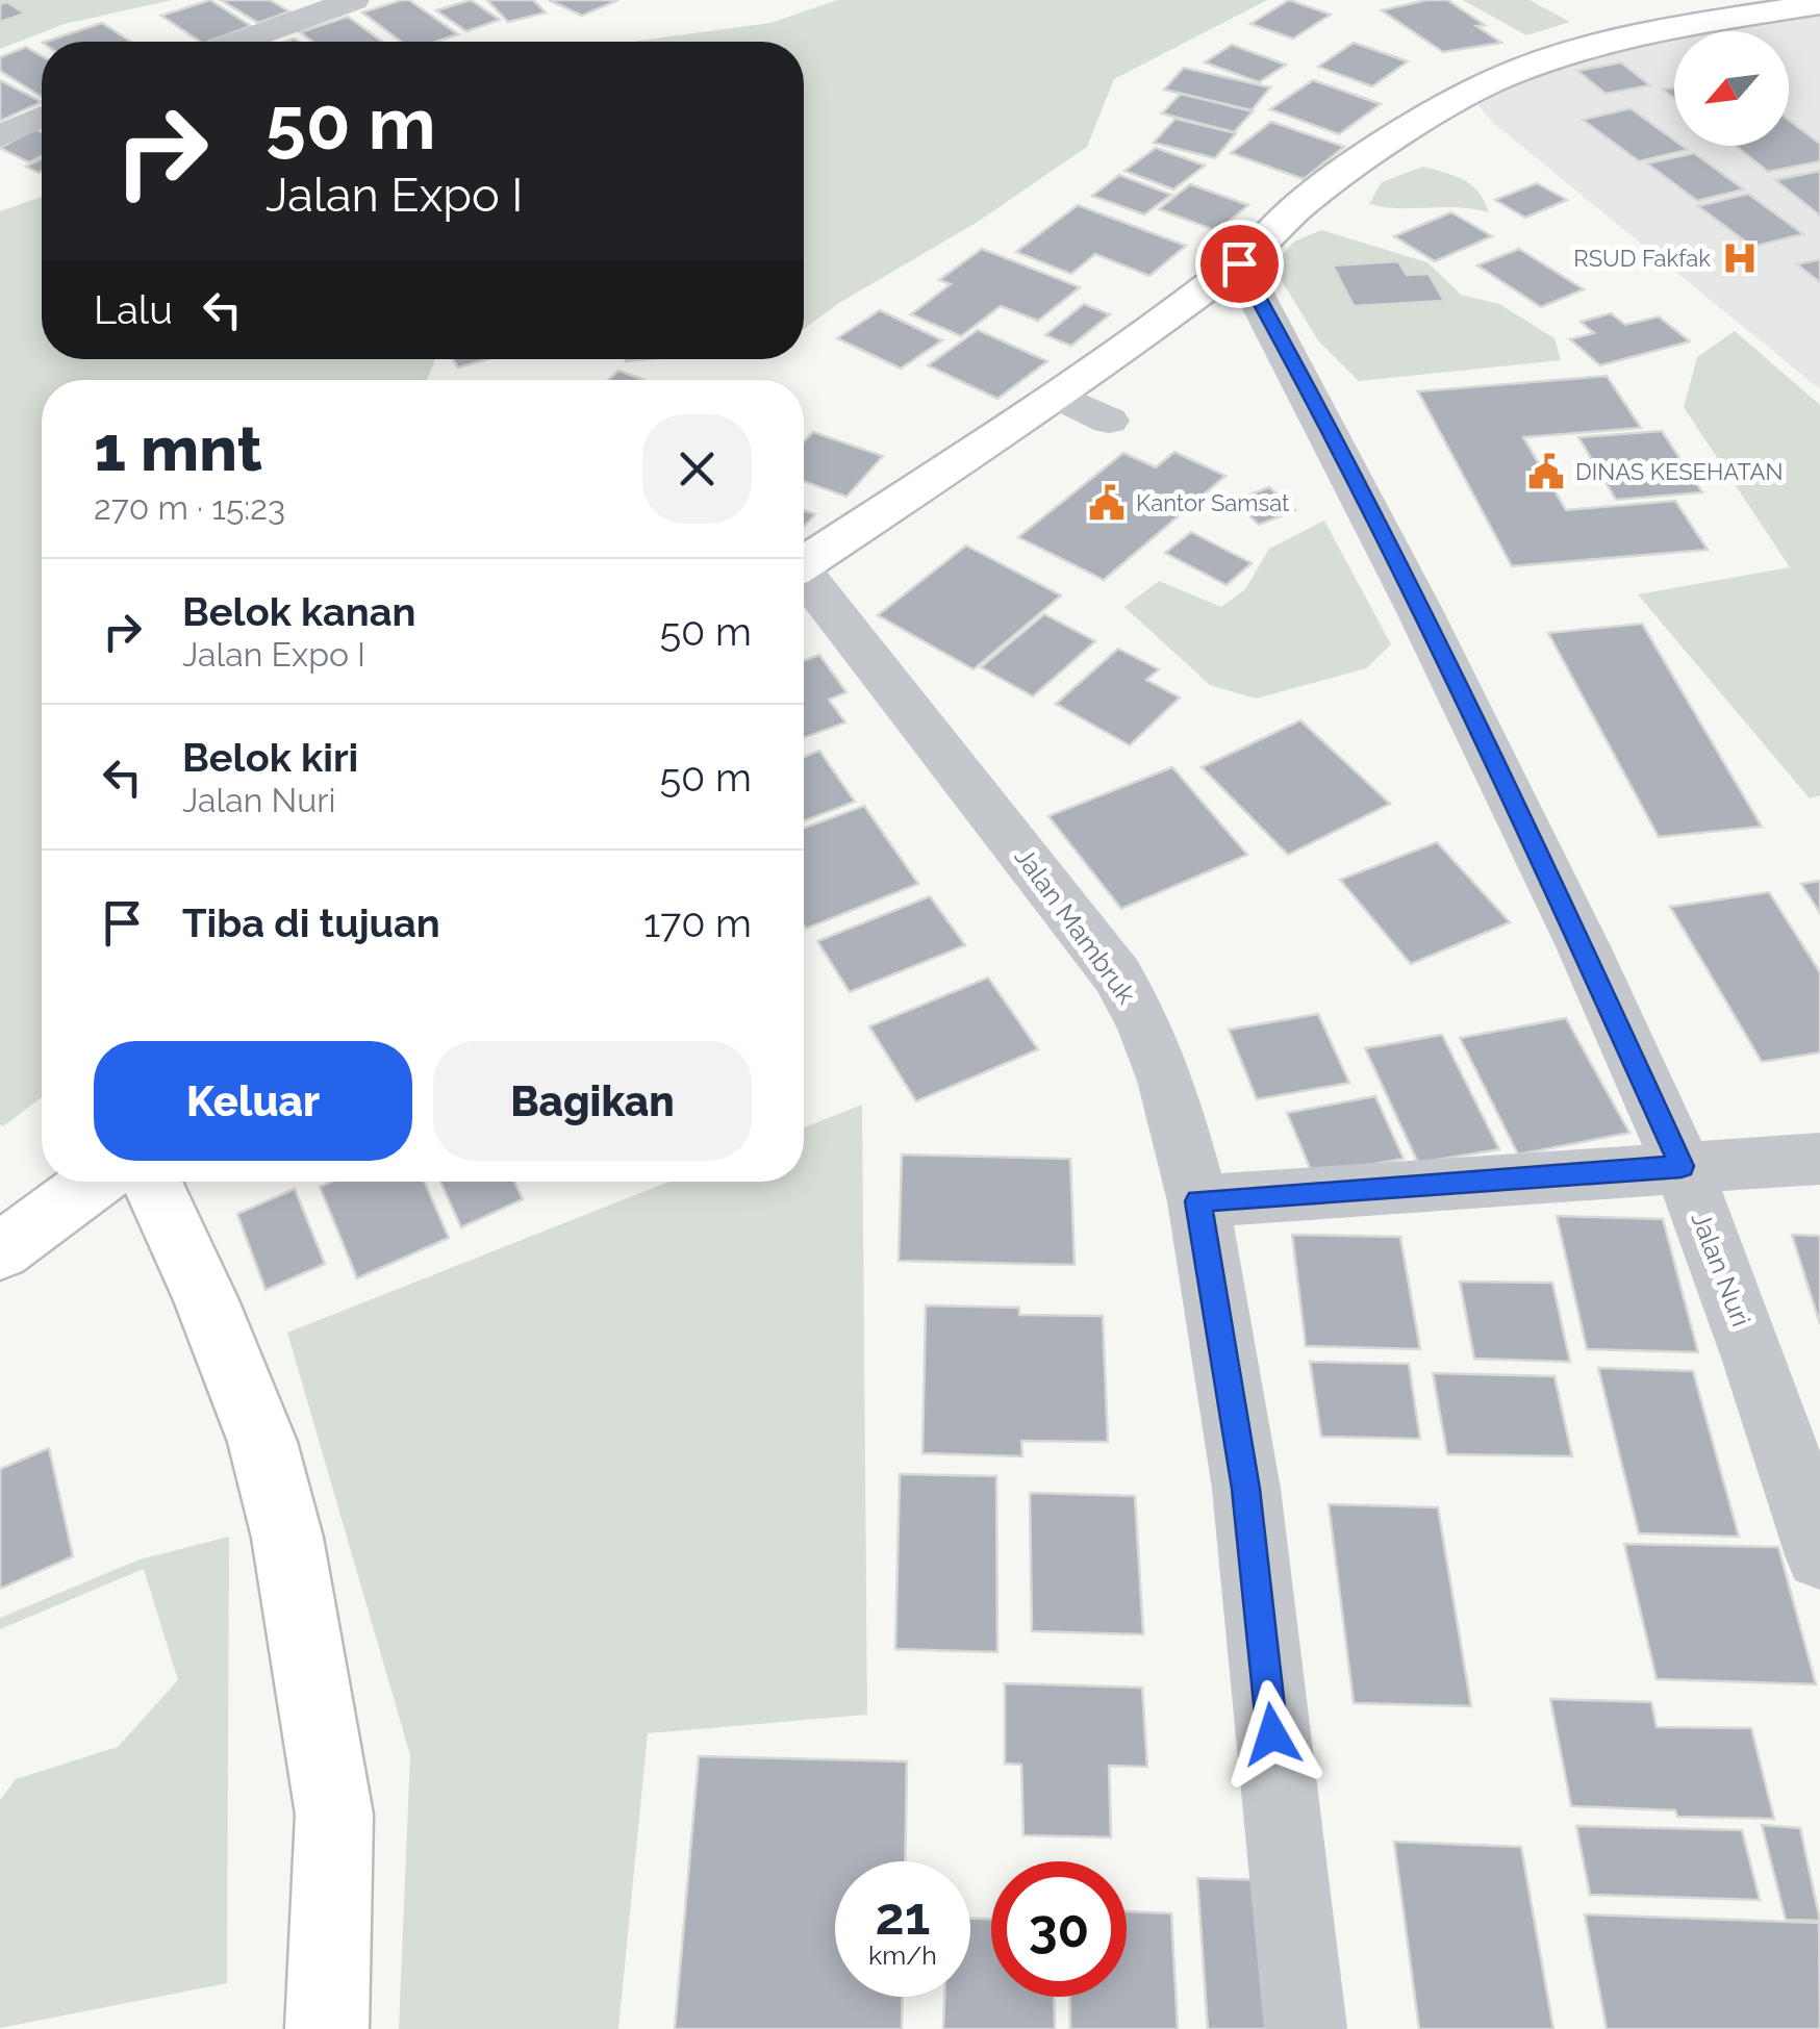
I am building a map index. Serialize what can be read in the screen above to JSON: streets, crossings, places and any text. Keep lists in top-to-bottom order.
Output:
{
  "streets": {
    "street": ["Jalan Mambruk", "Jalan Nuri"]
  },
  "places": {
    "hospital": ["RSUD Fakfak"],
    "public building": ["DINAS KESEHATAN", "Kantor Samsat"]
  },
  "north": "bottom left",
  "page": {
    "turn": ["50 m", "Jalan Expo I"],
    "then": "Lalu",
    "heading": ["1 mnt", "270 m · 15:23"],
    "list": [
      {
        "name": "Belok kanan",
        "note": "Jalan Expo I",
        "value": "50 m"
      },
      {
        "name": "Belok kiri",
        "note": "Jalan Nuri",
        "value": "50 m"
      },
      {
        "name": "Tiba di tujuan",
        "value": "170 m"
      }
    ],
    "buttons": ["Keluar", "Bagikan"],
    "speed": "21 km/h",
    "limit": "30"
  }
}
